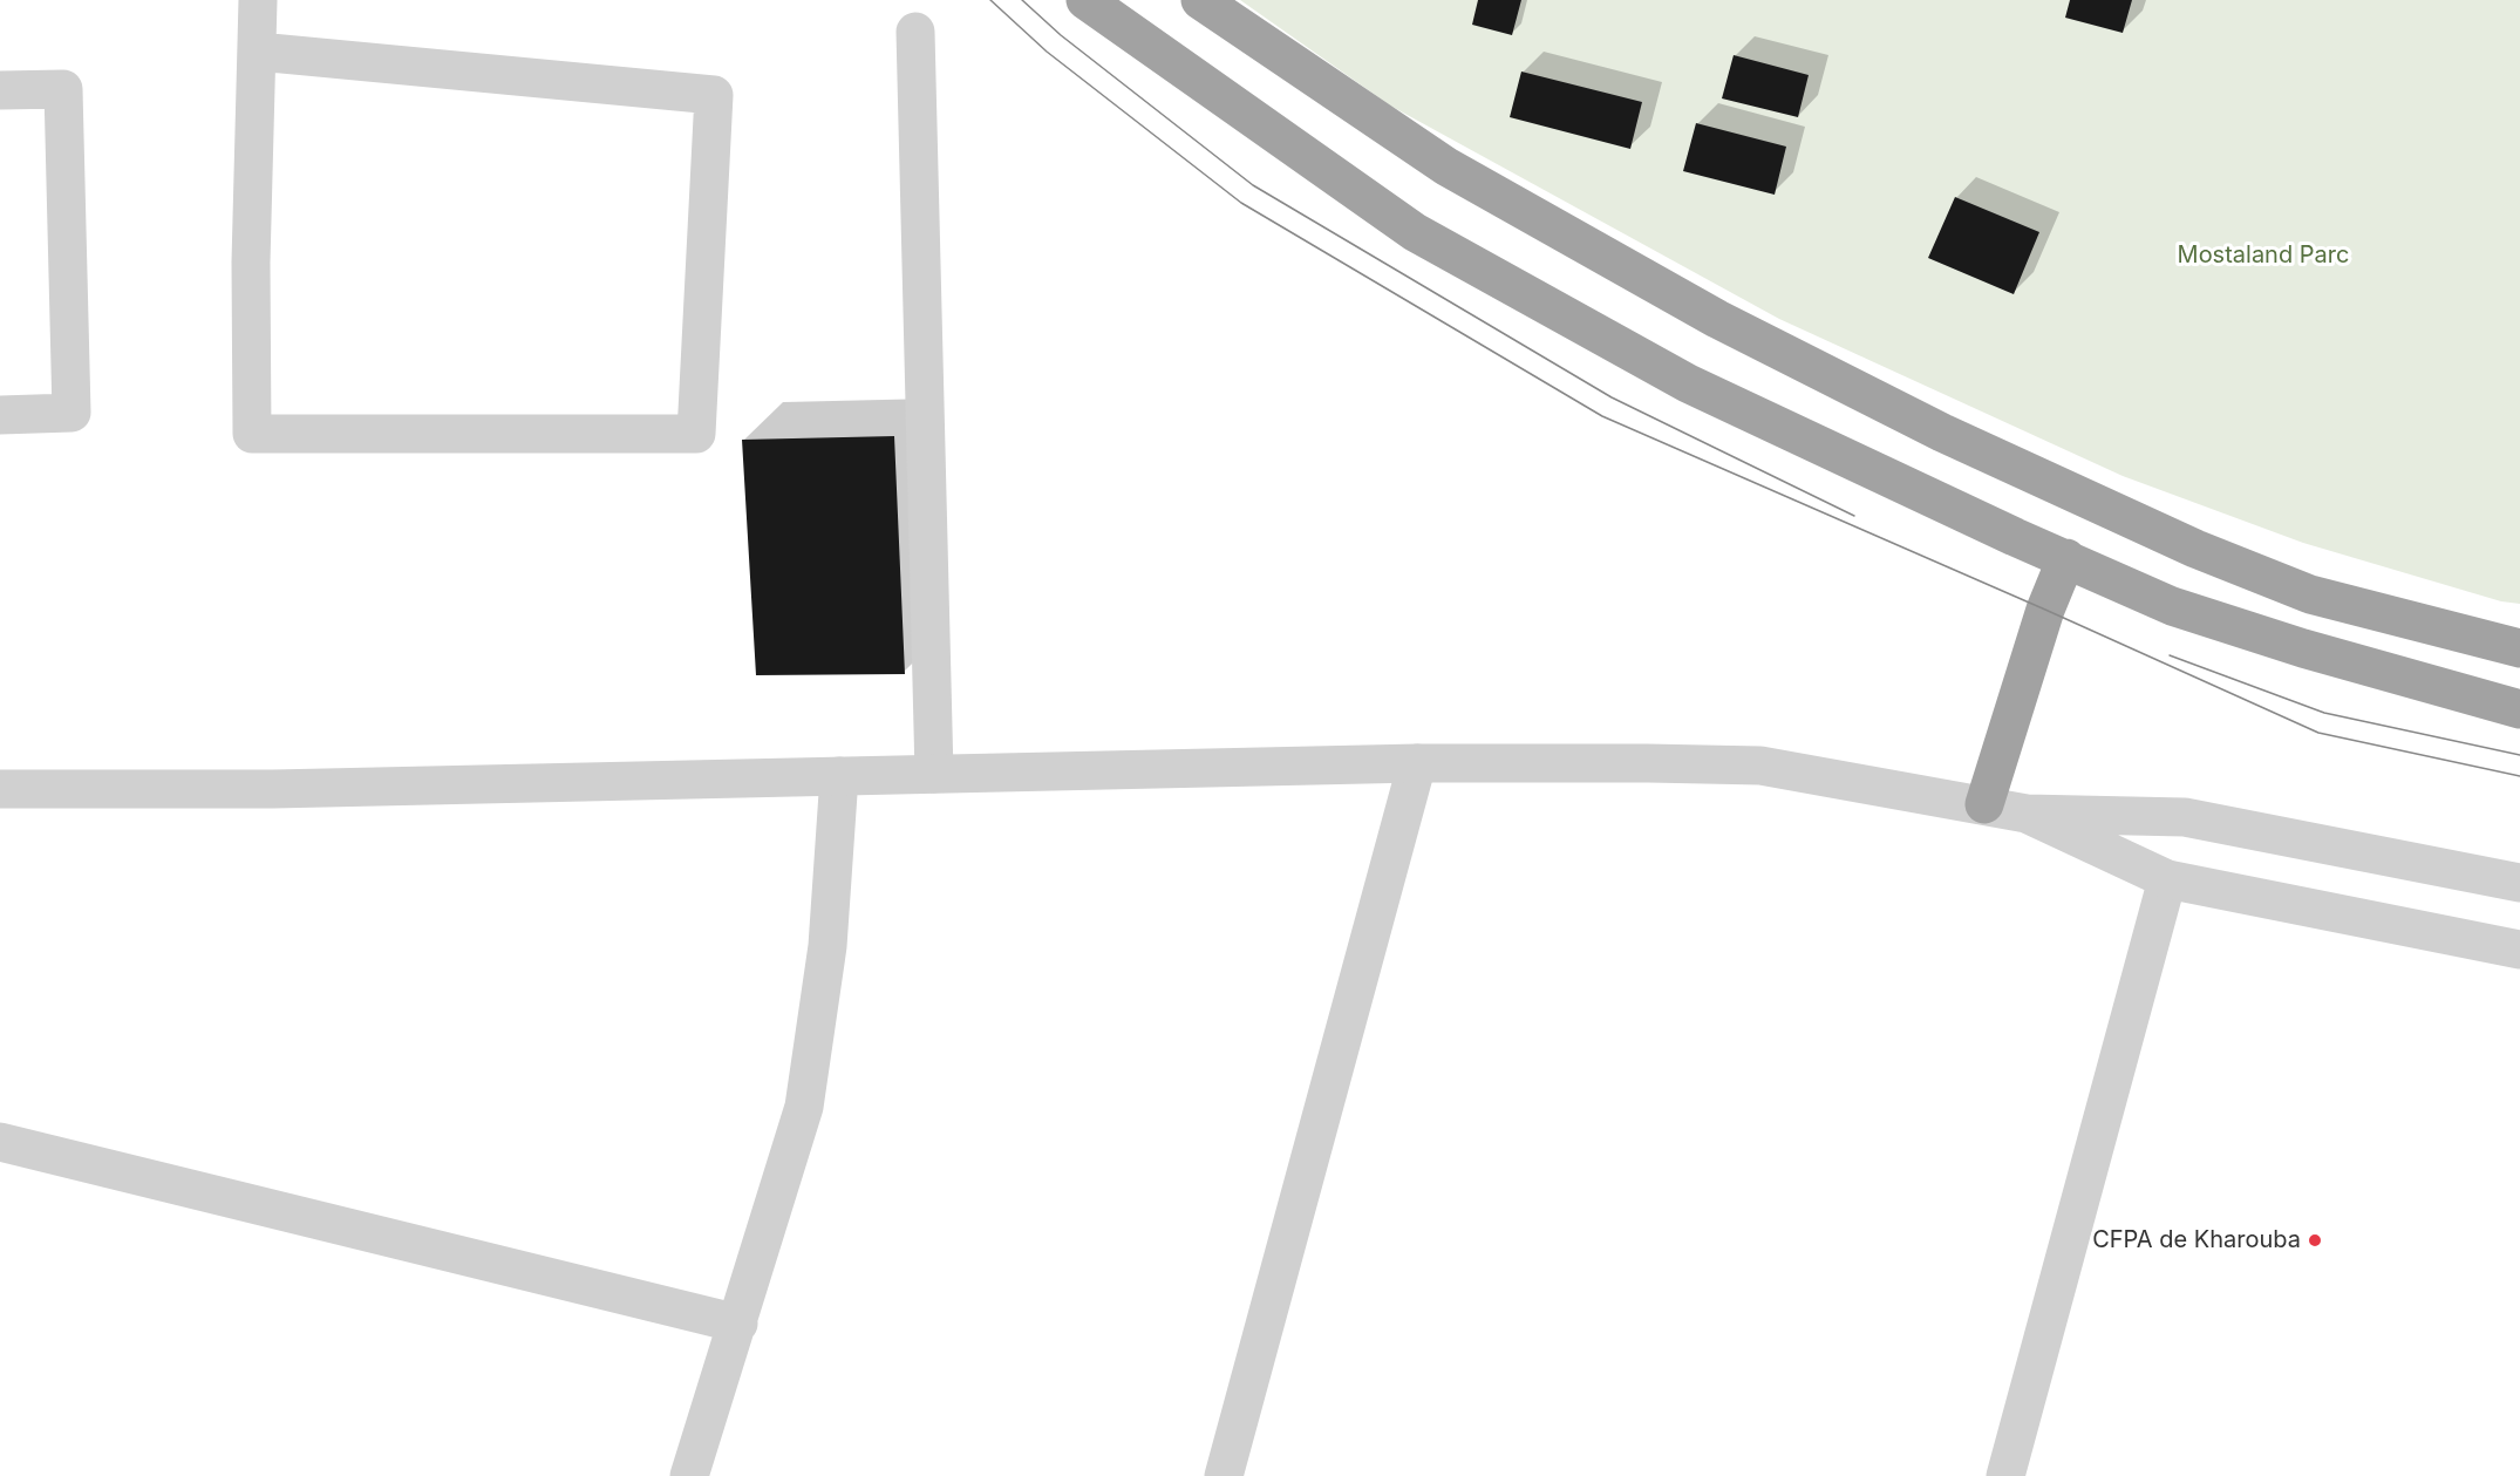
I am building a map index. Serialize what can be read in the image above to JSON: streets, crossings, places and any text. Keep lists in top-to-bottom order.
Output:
{
  "parks": ["Mostaland Parc"],
  "places": ["CFPA de Kharouba"]
}
